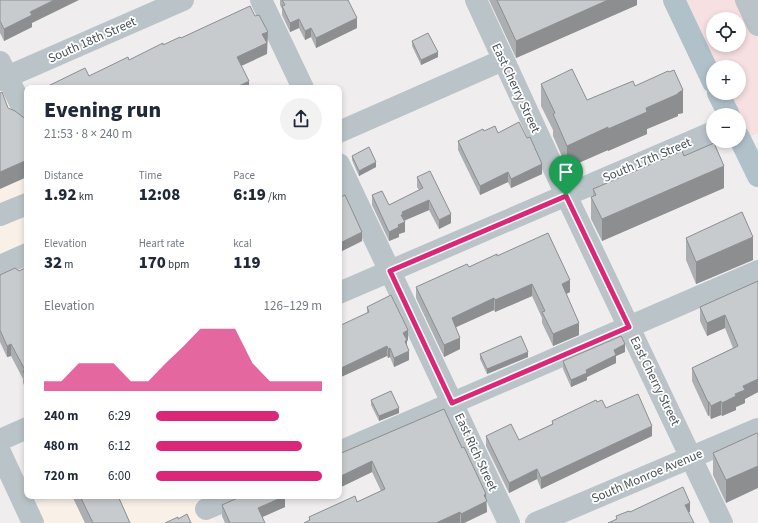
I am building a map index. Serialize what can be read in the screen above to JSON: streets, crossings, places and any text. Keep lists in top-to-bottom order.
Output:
{
  "streets": {
    "street": [
      "South 18th Street",
      "East Cherry Street",
      "South 17th Street",
      "East Rich Street",
      "South Monroe Avenue"
    ]
  },
  "crossings": [
    ["East Cherry Street", "South 17th Street"],
    ["East Cherry Street", "South Monroe Avenue"],
    ["South 17th Street", "East Rich Street"]
  ],
  "page": {
    "map_buttons": ["+", "−"],
    "heading": ["Evening run", "21:53 · 8 × 240 m"],
    "stats": [
      ["Distance", "1.92 km"],
      ["Time", "12:08"],
      ["Pace", "6:19 /km"],
      ["Elevation", "32 m"],
      ["Heart rate", "170 bpm"],
      ["kcal", "119"]
    ],
    "chart": ["Elevation", "126–129 m"],
    "list": [
      {
        "name": "240 m",
        "note": "6:29"
      },
      {
        "name": "480 m",
        "note": "6:12"
      },
      {
        "name": "720 m",
        "note": "6:00"
      }
    ]
  }
}
